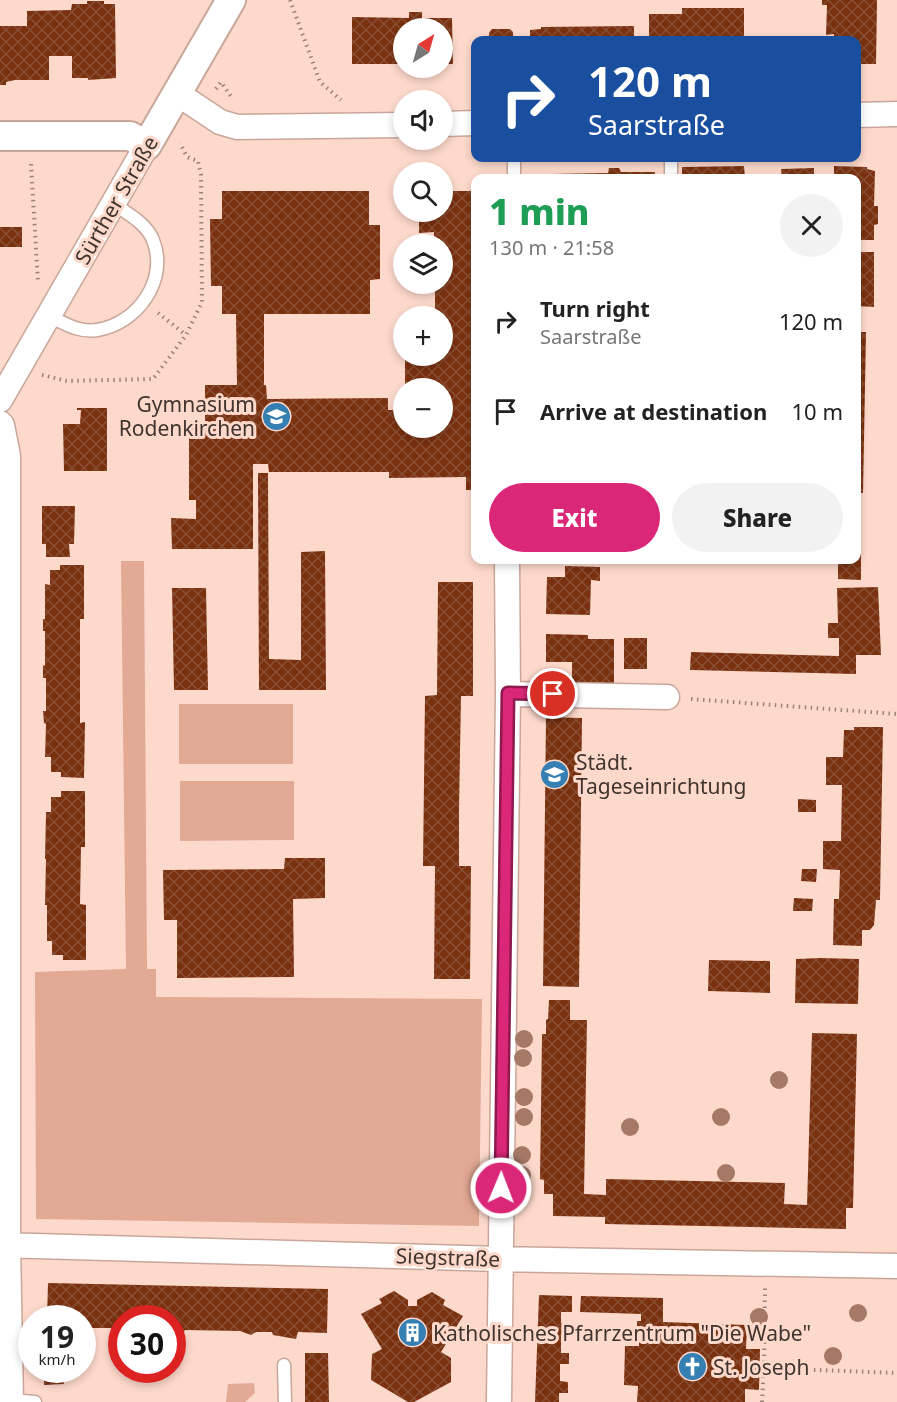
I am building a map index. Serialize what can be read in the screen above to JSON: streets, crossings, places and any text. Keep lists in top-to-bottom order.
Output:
{
  "streets": {
    "street": ["Sürther Straße", "Siegstraße"]
  },
  "places": {
    "school or university": ["Gymnasium Rodenkirchen", "Städt. Tageseinrichtung"],
    "building": ["Katholisches Pfarrzentrum \"Die Wabe\""],
    "church": ["St. Joseph"]
  },
  "north": "top right",
  "page": {
    "map_buttons": ["+", "−"],
    "turn": ["120 m", "Saarstraße"],
    "heading": ["1 min", "130 m · 21:58"],
    "list": [
      {
        "name": "Turn right",
        "note": "Saarstraße",
        "value": "120 m"
      },
      {
        "name": "Arrive at destination",
        "value": "10 m"
      }
    ],
    "buttons": ["Exit", "Share"],
    "speed": "19 km/h",
    "limit": "30"
  }
}
